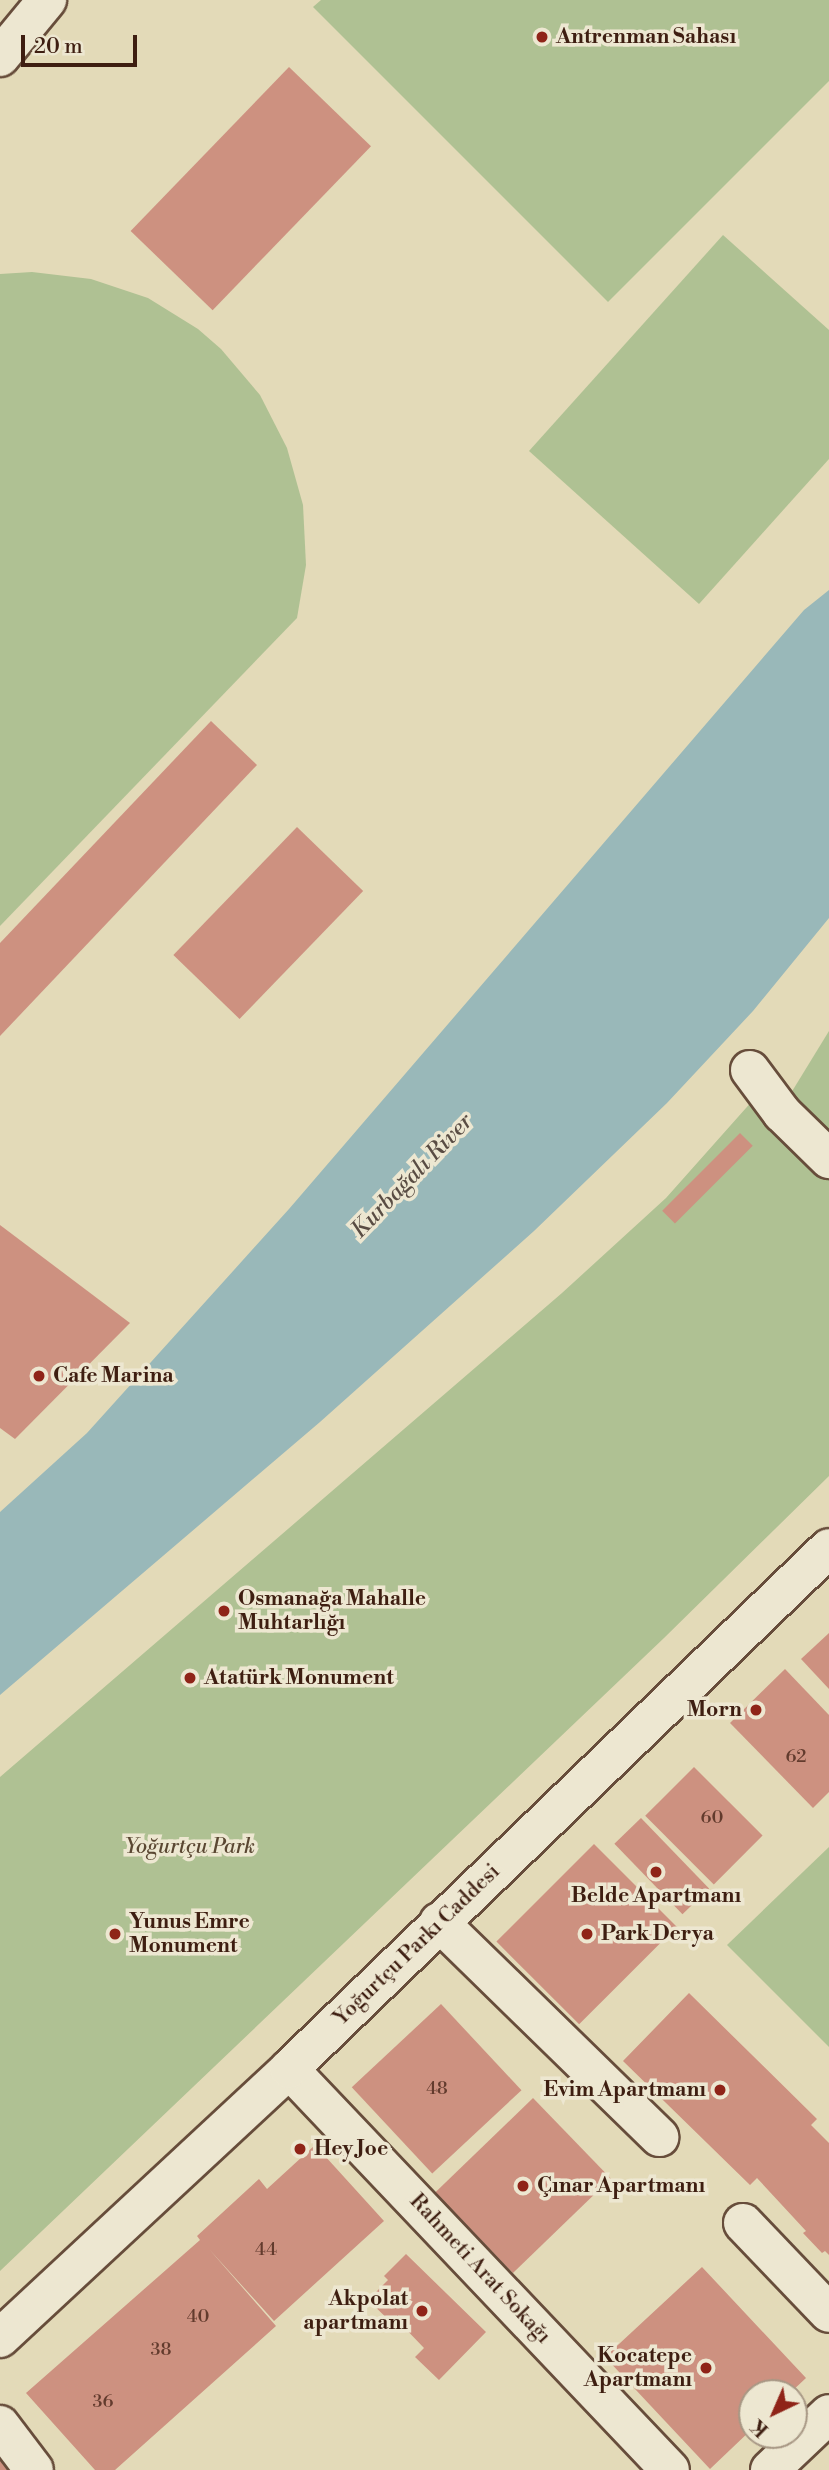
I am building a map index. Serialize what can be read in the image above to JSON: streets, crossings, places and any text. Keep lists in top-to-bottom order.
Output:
{
  "streets": {
    "street": ["Yoğurtçu Parkı Caddesi", "Rahmeti Arat Sokağı"]
  },
  "crossings": [
    ["Yoğurtçu Parkı Caddesi", "Rahmeti Arat Sokağı"]
  ],
  "water": ["Kurbağalı River"],
  "parks": ["Yoğurtçu Park"],
  "places": [
    "Antrenman Sahası",
    "Cafe Marina",
    "Osmanağa Mahalle Muhtarlığı",
    "Atatürk Monument",
    "Morn",
    "Belde Apartmanı",
    "Yunus Emre Monument",
    "Park Derya",
    "Evim Apartmanı",
    "Hey Joe",
    "Çınar Apartmanı",
    "Akpolat apartmanı",
    "Kocatepe Apartmanı"
  ],
  "house_numbers": [
    "62",
    "60",
    "48",
    "44",
    "40",
    "38",
    "36"
  ],
  "scale_bar": "20 m",
  "north": "bottom left"
}
